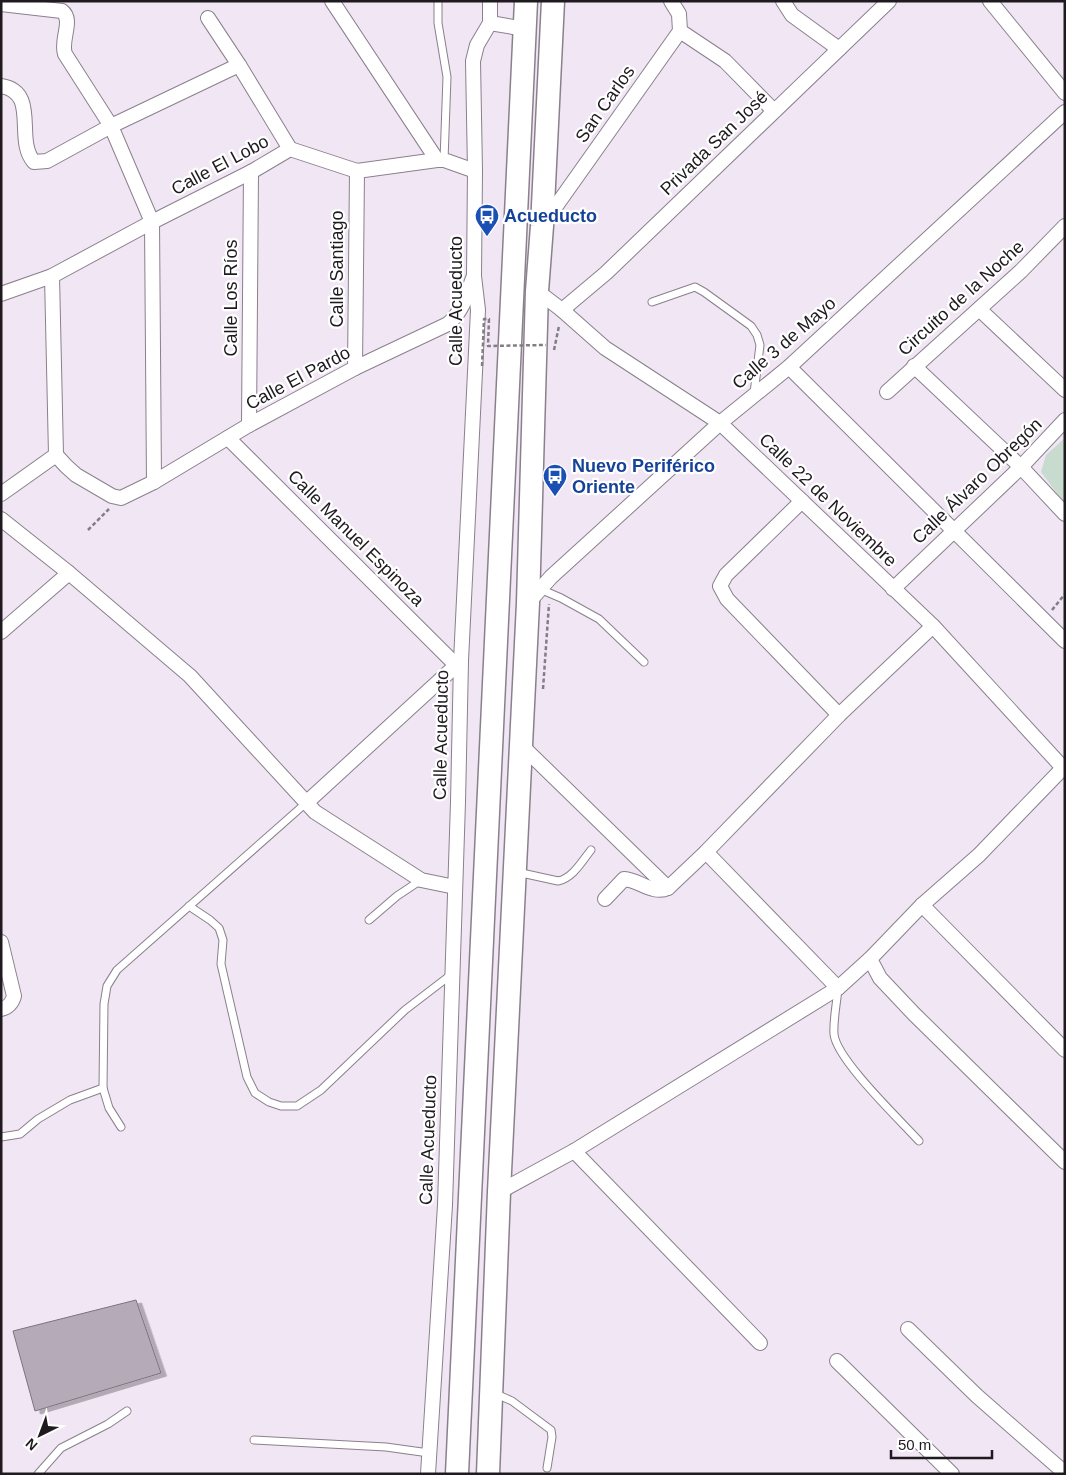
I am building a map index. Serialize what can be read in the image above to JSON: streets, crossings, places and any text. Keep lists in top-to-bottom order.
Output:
{
  "streets": {
    "street": [
      "San Carlos",
      "Privada San José",
      "Calle El Lobo",
      "Calle Santiago",
      "Calle Los Ríos",
      "Circuito de la Noche",
      "Calle Acueducto",
      "Calle 3 de Mayo",
      "Calle El Pardo",
      "Calle Álvaro Obregón",
      "Calle 22 de Noviembre",
      "Calle Manuel Espinoza"
    ]
  },
  "crossings": [
    ["Privada San José", "Calle 22 de Noviembre"],
    ["Calle El Lobo", "Calle Santiago"],
    ["Calle El Lobo", "Calle Los Ríos"],
    ["Calle El Lobo", "Calle Acueducto"],
    ["Calle Santiago", "Calle El Pardo"],
    ["Calle Los Ríos", "Calle El Pardo"],
    ["Calle Acueducto", "Calle El Pardo"],
    ["Calle Acueducto", "Calle Manuel Espinoza"],
    ["Calle 3 de Mayo", "Calle 22 de Noviembre"],
    ["Calle El Pardo", "Calle Manuel Espinoza"],
    ["Calle Álvaro Obregón", "Calle 22 de Noviembre"]
  ],
  "places": {
    "bus stop": ["Acueducto", "Nuevo Periférico Oriente"]
  },
  "scale_bar": "50 m",
  "north": "bottom left"
}
